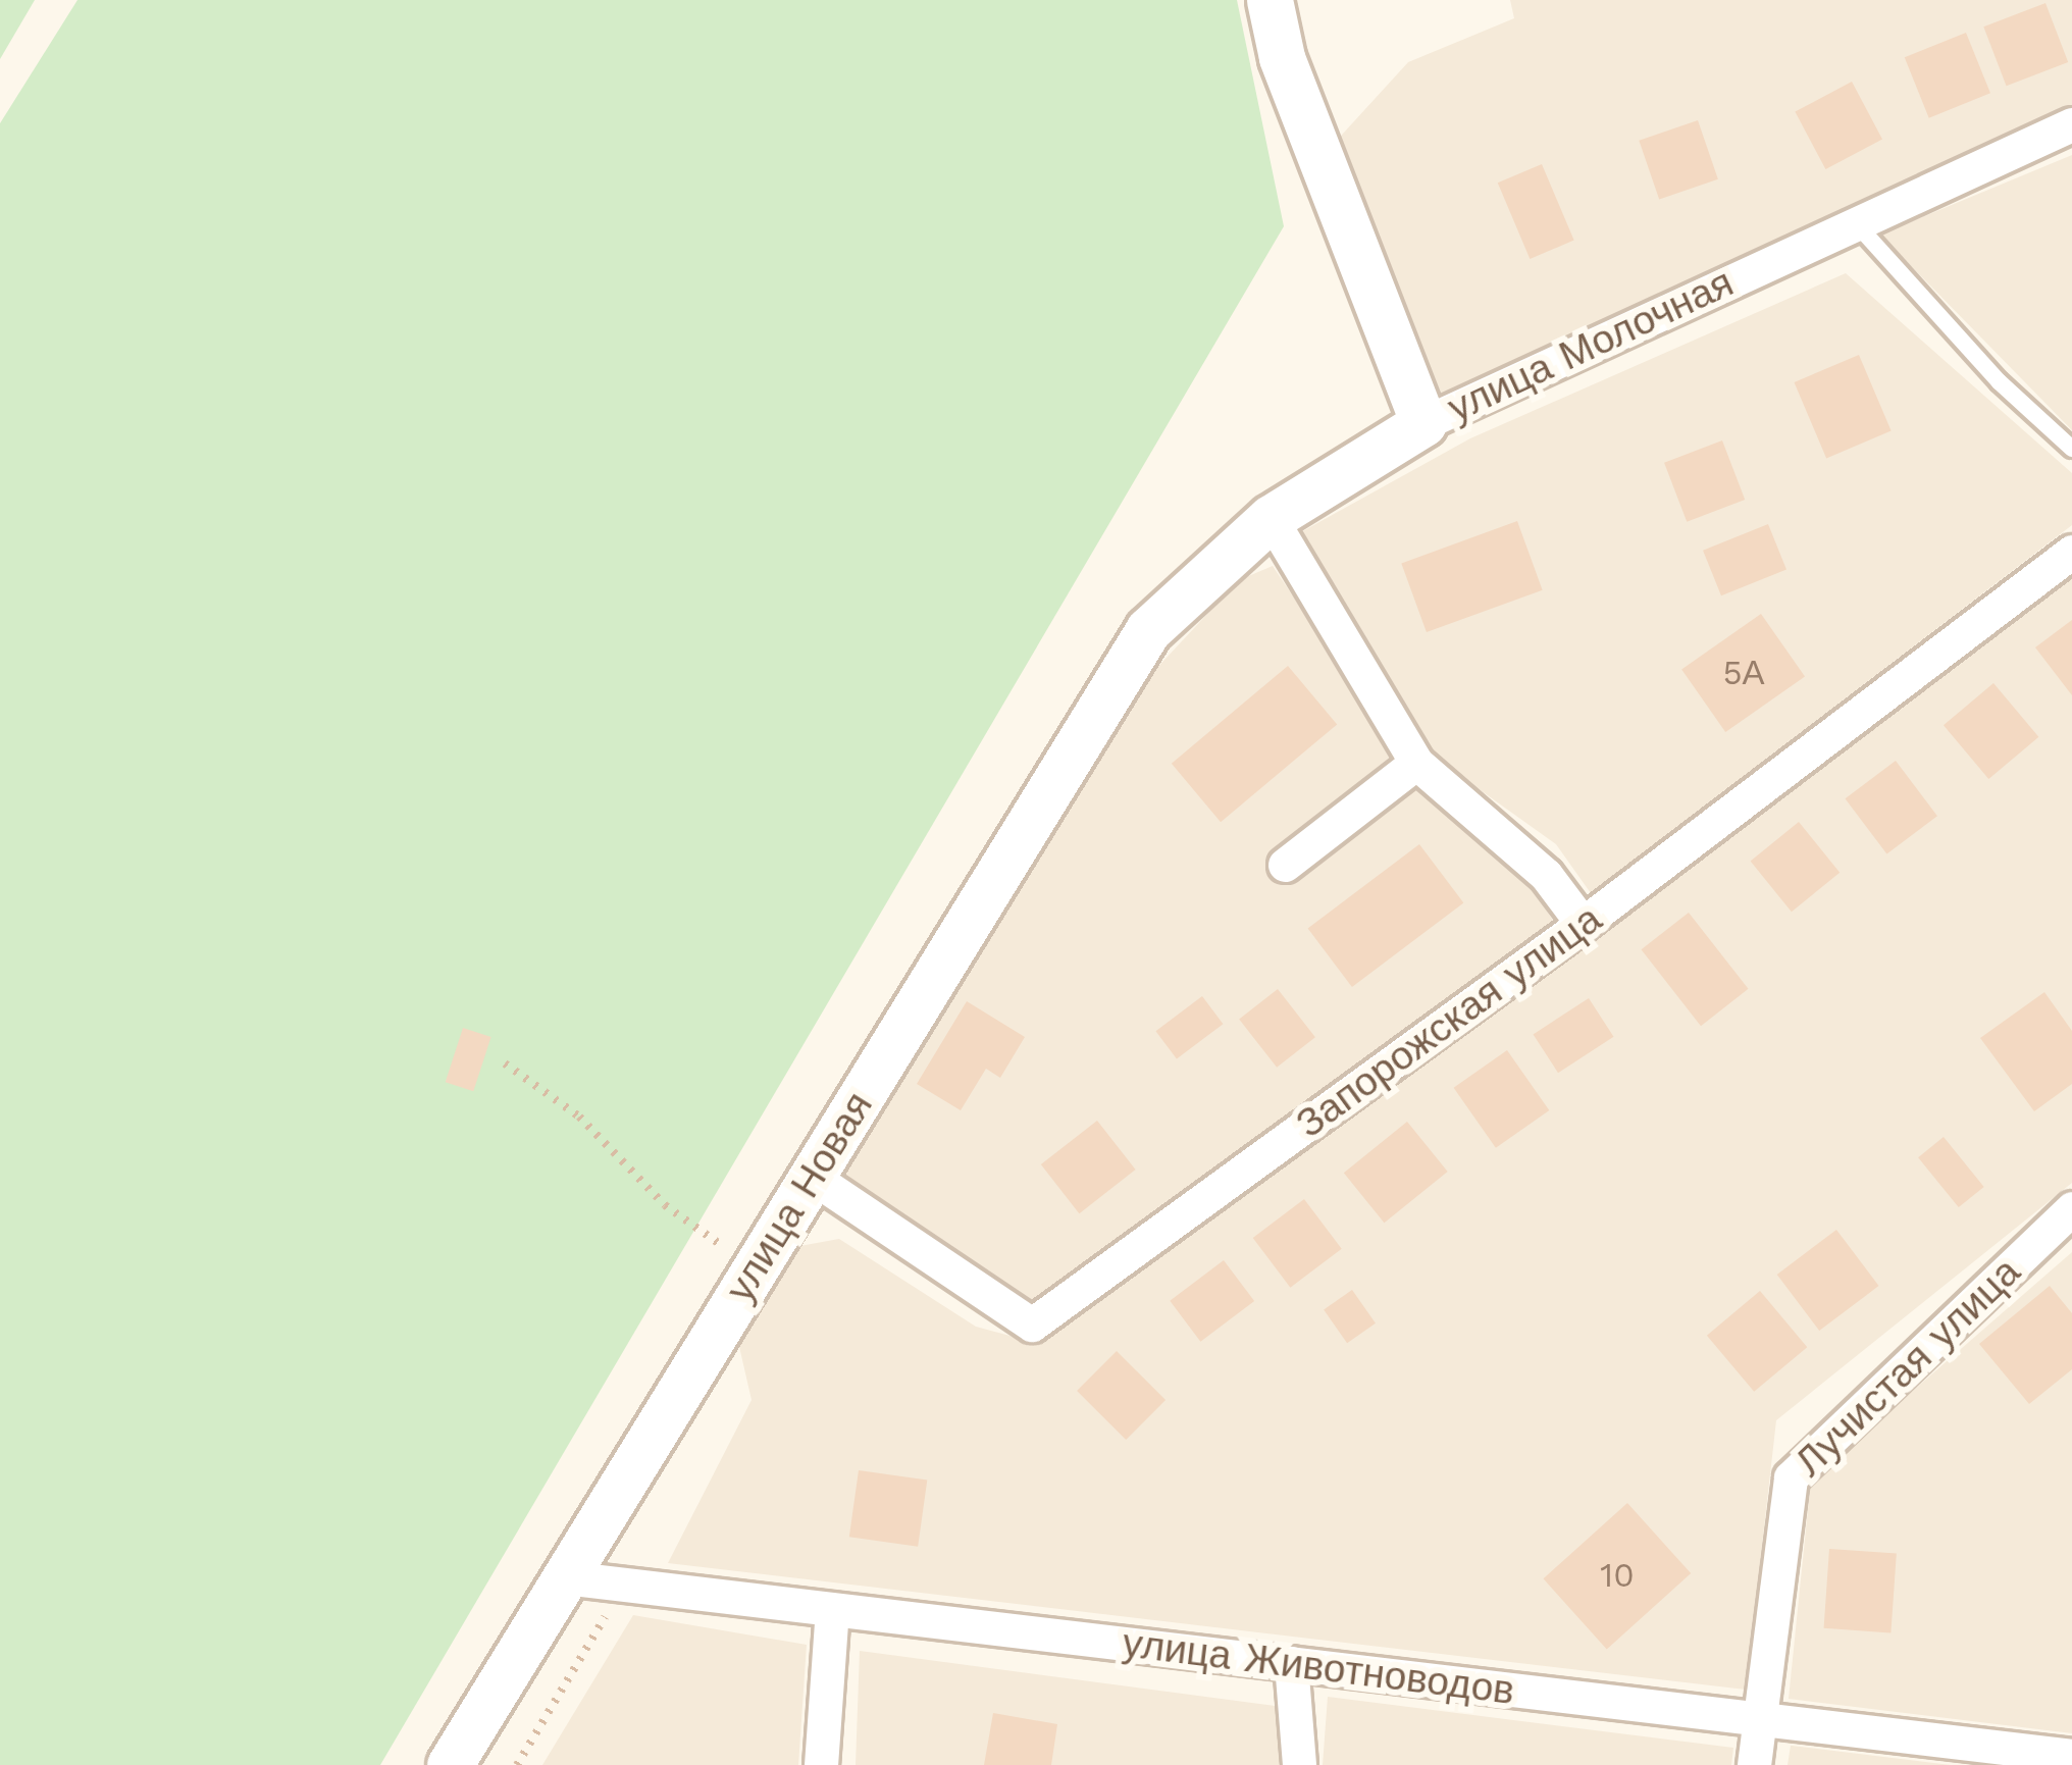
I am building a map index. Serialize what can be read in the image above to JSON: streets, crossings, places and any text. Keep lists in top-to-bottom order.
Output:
{
  "streets": {
    "street": [
      "улица Молочная",
      "Запорожская улица",
      "улица Новая",
      "Лучистая улица",
      "улица Животноводов"
    ]
  },
  "crossings": [
    ["улица Молочная", "улица Новая"],
    ["Запорожская улица", "улица Новая"],
    ["улица Новая", "улица Животноводов"],
    ["Лучистая улица", "улица Животноводов"]
  ],
  "house_numbers": ["5А", "10"]
}
